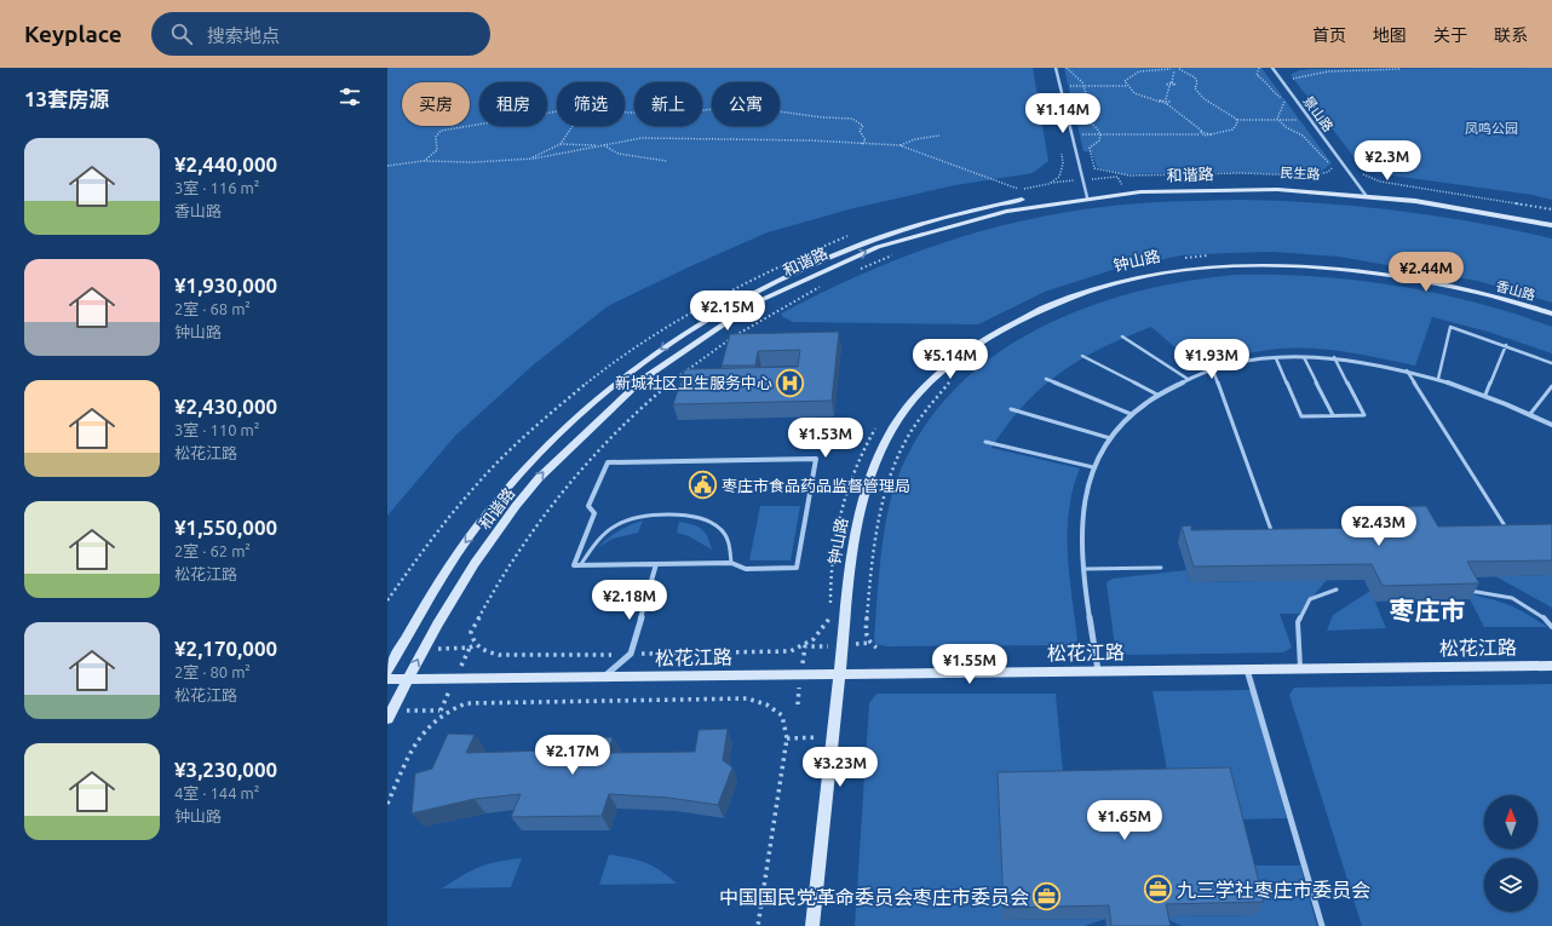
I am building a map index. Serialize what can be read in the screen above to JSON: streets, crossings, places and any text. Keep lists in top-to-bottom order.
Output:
{
  "streets": {
    "main road": [
      "民生路",
      "和谐路",
      "钟山路",
      "香山路",
      "松花江路"
    ],
    "street": ["景山路"]
  },
  "crossings": [
    ["景山路", "民生路"],
    ["民生路", "和谐路"],
    ["和谐路", "松花江路"],
    ["钟山路", "香山路"],
    ["钟山路", "松花江路"]
  ],
  "districts": ["枣庄市"],
  "parks": ["凤鸣公园"],
  "places": {
    "hospital": ["新城社区卫生服务中心"],
    "public building": ["枣庄市食品药品监督管理局"],
    "office": ["九三学社枣庄市委员会", "中国国民党革命委员会枣庄市委员会"]
  },
  "north": "top",
  "page": {
    "header": "Keyplace",
    "search": "搜索地点",
    "nav": [
      "首页",
      "地图",
      "关于",
      "联系"
    ],
    "heading": "13套房源",
    "chip": [
      "买房",
      "租房",
      "筛选",
      "新上",
      "公寓"
    ],
    "price": [
      "¥1.14M",
      "¥2.3M",
      "¥2.44M",
      "¥2.15M",
      "¥5.14M",
      "¥1.93M",
      "¥1.53M",
      "¥2.43M",
      "¥2.18M",
      "¥1.55M",
      "¥2.17M",
      "¥3.23M",
      "¥1.65M"
    ],
    "list": [
      {
        "name": "¥2,440,000",
        "note": "3室 · 116 m² · 香山路"
      },
      {
        "name": "¥1,930,000",
        "note": "2室 · 68 m² · 钟山路"
      },
      {
        "name": "¥2,430,000",
        "note": "3室 · 110 m² · 松花江路"
      },
      {
        "name": "¥1,550,000",
        "note": "2室 · 62 m² · 松花江路"
      },
      {
        "name": "¥2,170,000",
        "note": "2室 · 80 m² · 松花江路"
      },
      {
        "name": "¥3,230,000",
        "note": "4室 · 144 m² · 钟山路"
      }
    ]
  }
}
